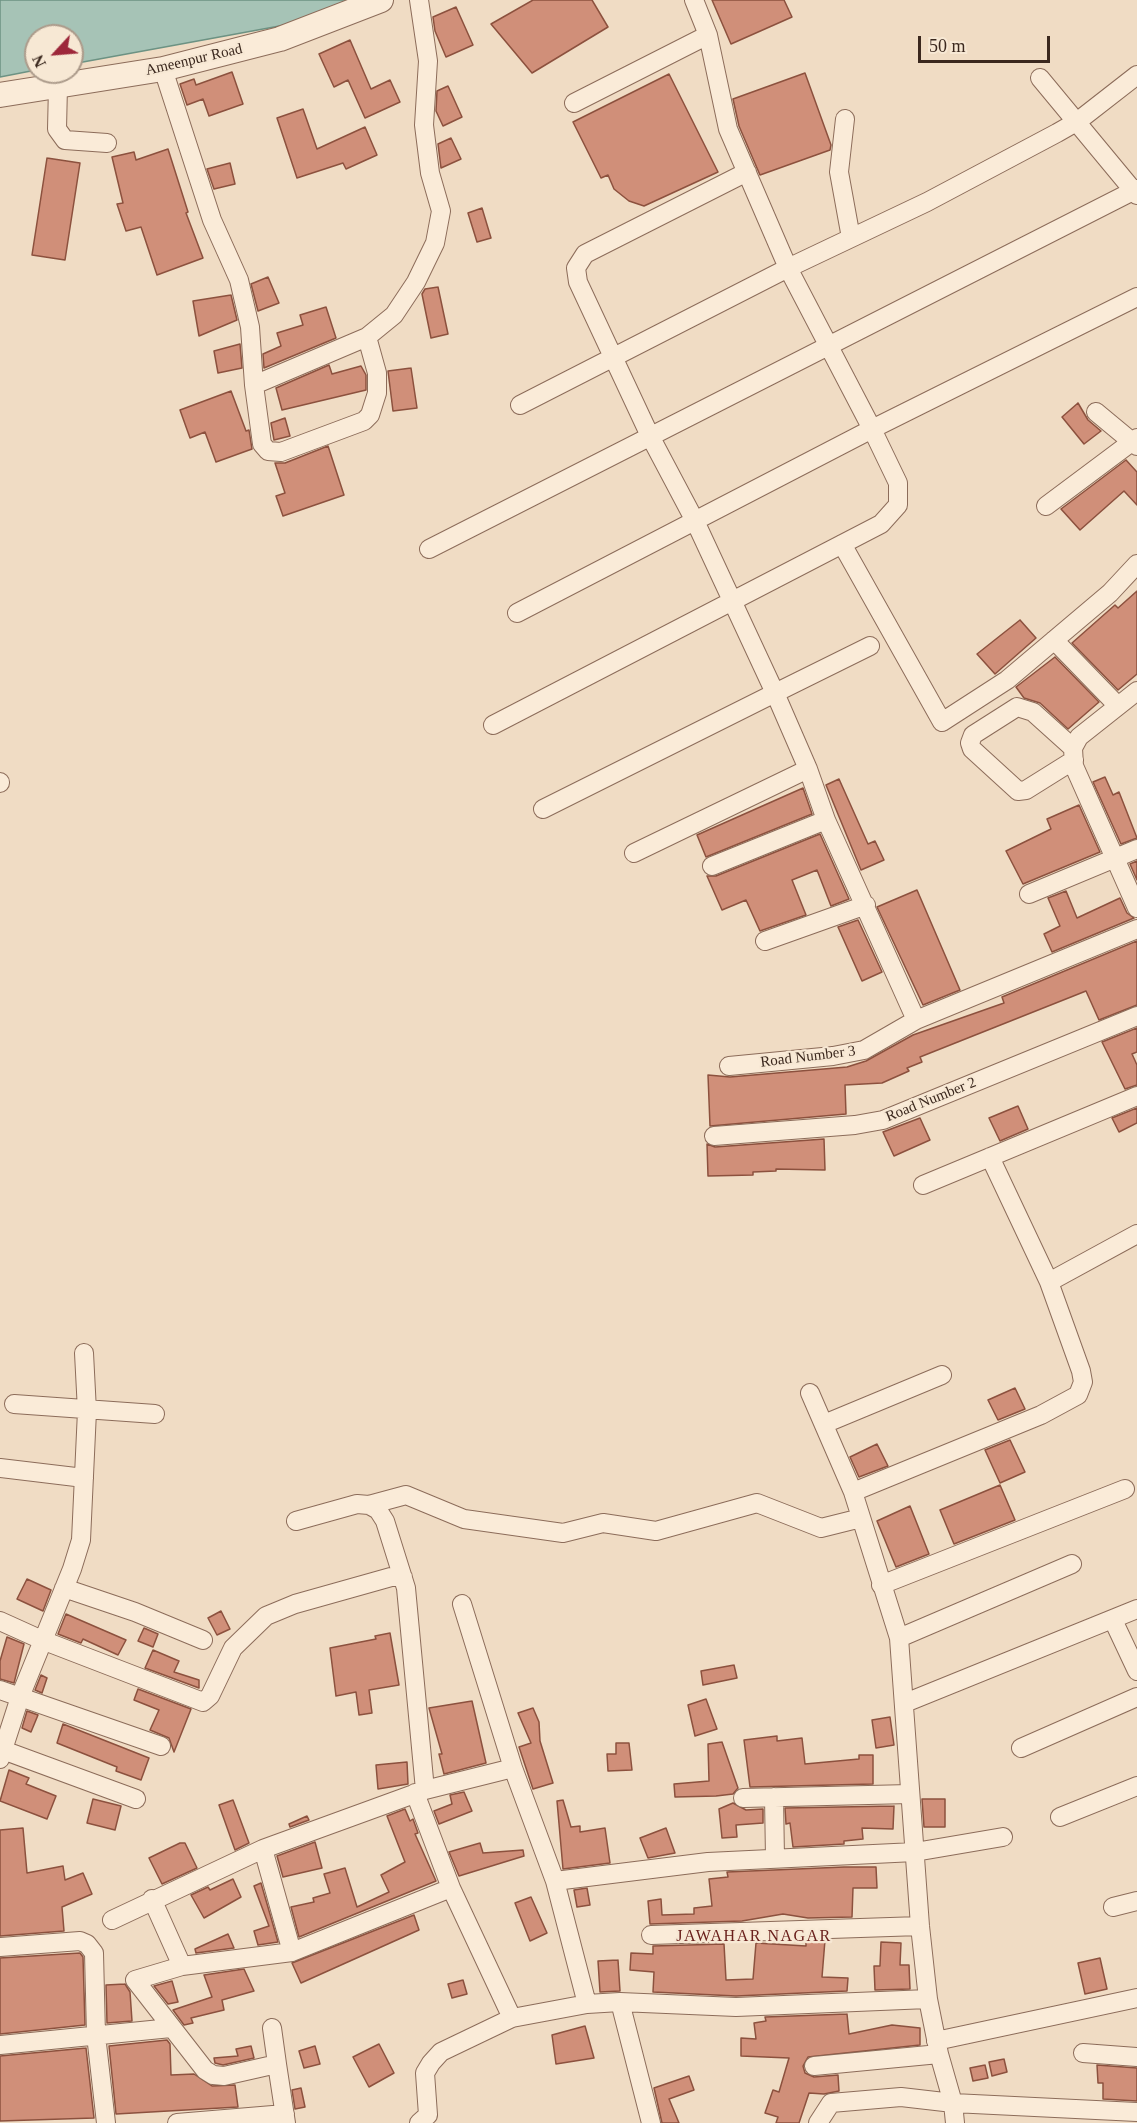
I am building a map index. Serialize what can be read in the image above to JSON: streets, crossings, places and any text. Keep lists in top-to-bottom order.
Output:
{
  "streets": {
    "street": ["Ameenpur Road", "Road Number 3", "Road Number 2"]
  },
  "districts": ["JAWAHAR NAGAR"],
  "scale_bar": "50 m",
  "north": "bottom left"
}
